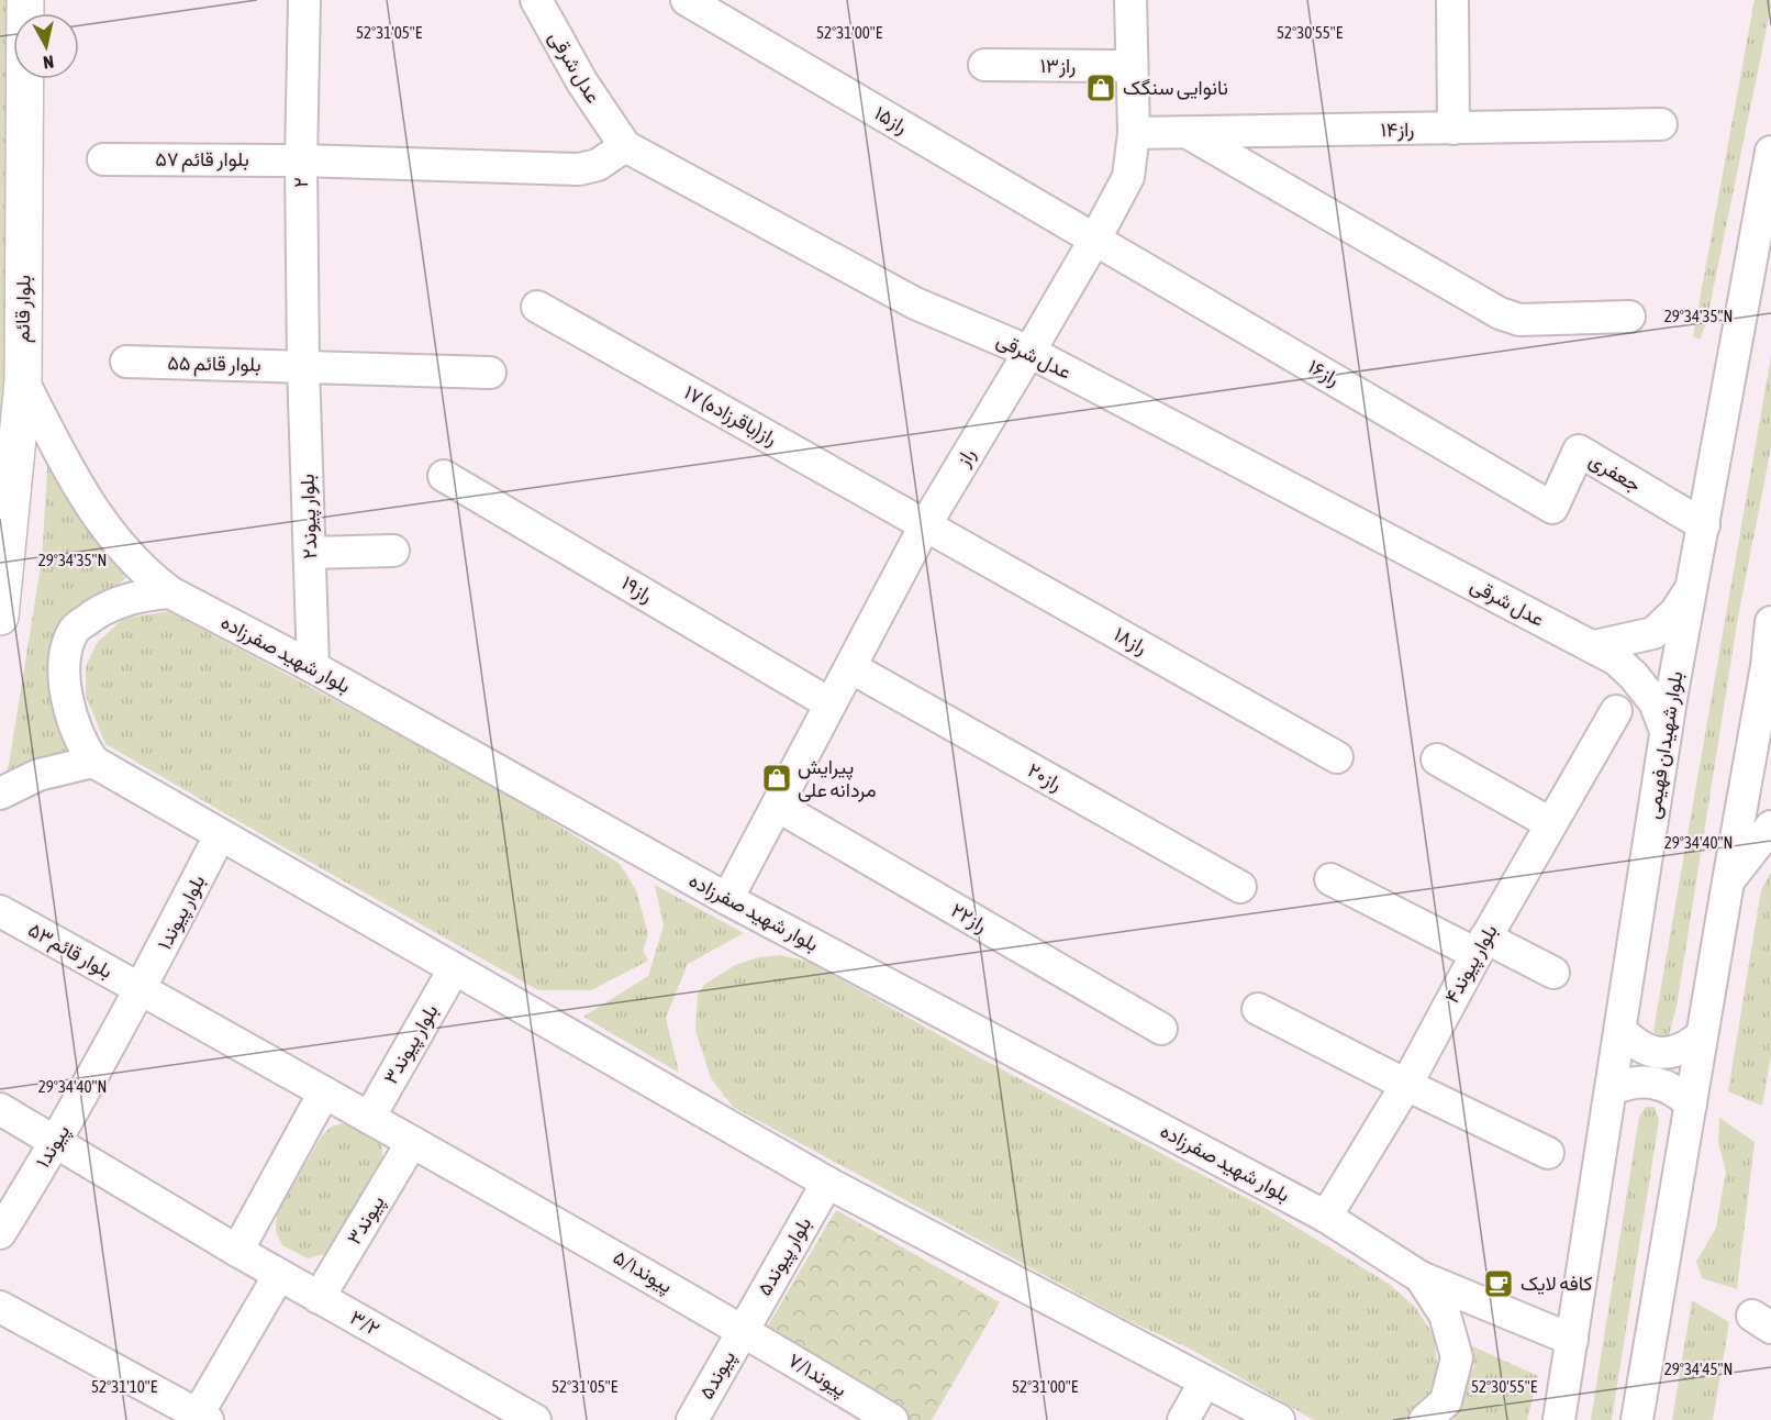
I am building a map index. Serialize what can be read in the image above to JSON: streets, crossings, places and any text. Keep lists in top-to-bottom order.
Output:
{
  "streets": {
    "main road": ["بلوار قائم"],
    "street": [
      "راز۱۳",
      "عدل شرقی",
      "راز۱۵",
      "راز۱۴",
      "بلوار قائم ۵۷",
      "۲",
      "بلوار قائم ۵۵",
      "راز۱۶",
      "۱۷ راز(باقرزاده)",
      "راز",
      "جعفری",
      "بلوار پیوند۲",
      "راز۱۹",
      "راز۱۸",
      "بلوار شهید صفرزاده",
      "بلوار شهیدان فهیمی",
      "راز۲۰",
      "بلوار پیوند۱",
      "راز۲۲",
      "بلوار قائم۵۳",
      "بلوار پیوند۴",
      "بلوار پیوند۳",
      "پیوند۱",
      "پیوند۳",
      "بلوار پیوند۵",
      "پیوند۵/۱",
      "۳/۲",
      "پیوند۵",
      "پیوند۷/۱"
    ]
  },
  "crossings": [
    ["راز۱۳", "راز"],
    ["عدل شرقی", "بلوار قائم ۵۷"],
    ["عدل شرقی", "راز"],
    ["عدل شرقی", "بلوار شهیدان فهیمی"],
    ["راز۱۵", "راز۱۶"],
    ["راز۱۵", "راز"],
    ["راز۱۴", "راز"],
    ["بلوار قائم ۵۷", "۲"],
    ["۲", "بلوار قائم ۵۵"],
    ["۲", "بلوار پیوند۲"],
    ["بلوار قائم", "بلوار شهید صفرزاده"],
    ["بلوار قائم ۵۵", "بلوار پیوند۲"],
    ["راز۱۶", "راز"],
    ["راز۱۶", "جعفری"],
    ["۱۷ راز(باقرزاده)", "راز"],
    ["۱۷ راز(باقرزاده)", "راز۱۸"],
    ["راز", "راز۱۹"],
    ["راز", "راز۱۸"],
    ["راز", "بلوار شهید صفرزاده"],
    ["راز", "راز۲۰"],
    ["راز", "راز۲۲"],
    ["جعفری", "بلوار شهیدان فهیمی"],
    ["بلوار پیوند۲", "بلوار شهید صفرزاده"],
    ["بلوار شهید صفرزاده", "بلوار شهیدان فهیمی"],
    ["بلوار شهید صفرزاده", "بلوار پیوند۴"],
    ["بلوار پیوند۱", "بلوار قائم۵۳"],
    ["بلوار پیوند۱", "پیوند۱"],
    ["بلوار قائم۵۳", "پیوند۱"],
    ["بلوار قائم۵۳", "پیوند۵/۱"],
    ["بلوار پیوند۳", "پیوند۵/۱"],
    ["پیوند۱", "۳/۲"],
    ["پیوند۳", "پیوند۵/۱"],
    ["پیوند۳", "۳/۲"],
    ["بلوار پیوند۵", "پیوند۵/۱"],
    ["بلوار پیوند۵", "پیوند۵"],
    ["بلوار پیوند۵", "پیوند۷/۱"],
    ["پیوند۵/۱", "پیوند۵"],
    ["پیوند۵/۱", "پیوند۷/۱"],
    ["پیوند۵", "پیوند۷/۱"]
  ],
  "places": {
    "shop": ["نانوایی سنگک", "پیرایش مردانه علی"],
    "cafe": ["کافه لایک"]
  },
  "north": "bottom",
  "coordinates": [
    "52°31'05\"E",
    "52°31'00\"E",
    "52°30'55\"E",
    "29°34'35\"N",
    "29°34'40\"N",
    "29°34'45\"N",
    "52°31'10\"E"
  ]
}
